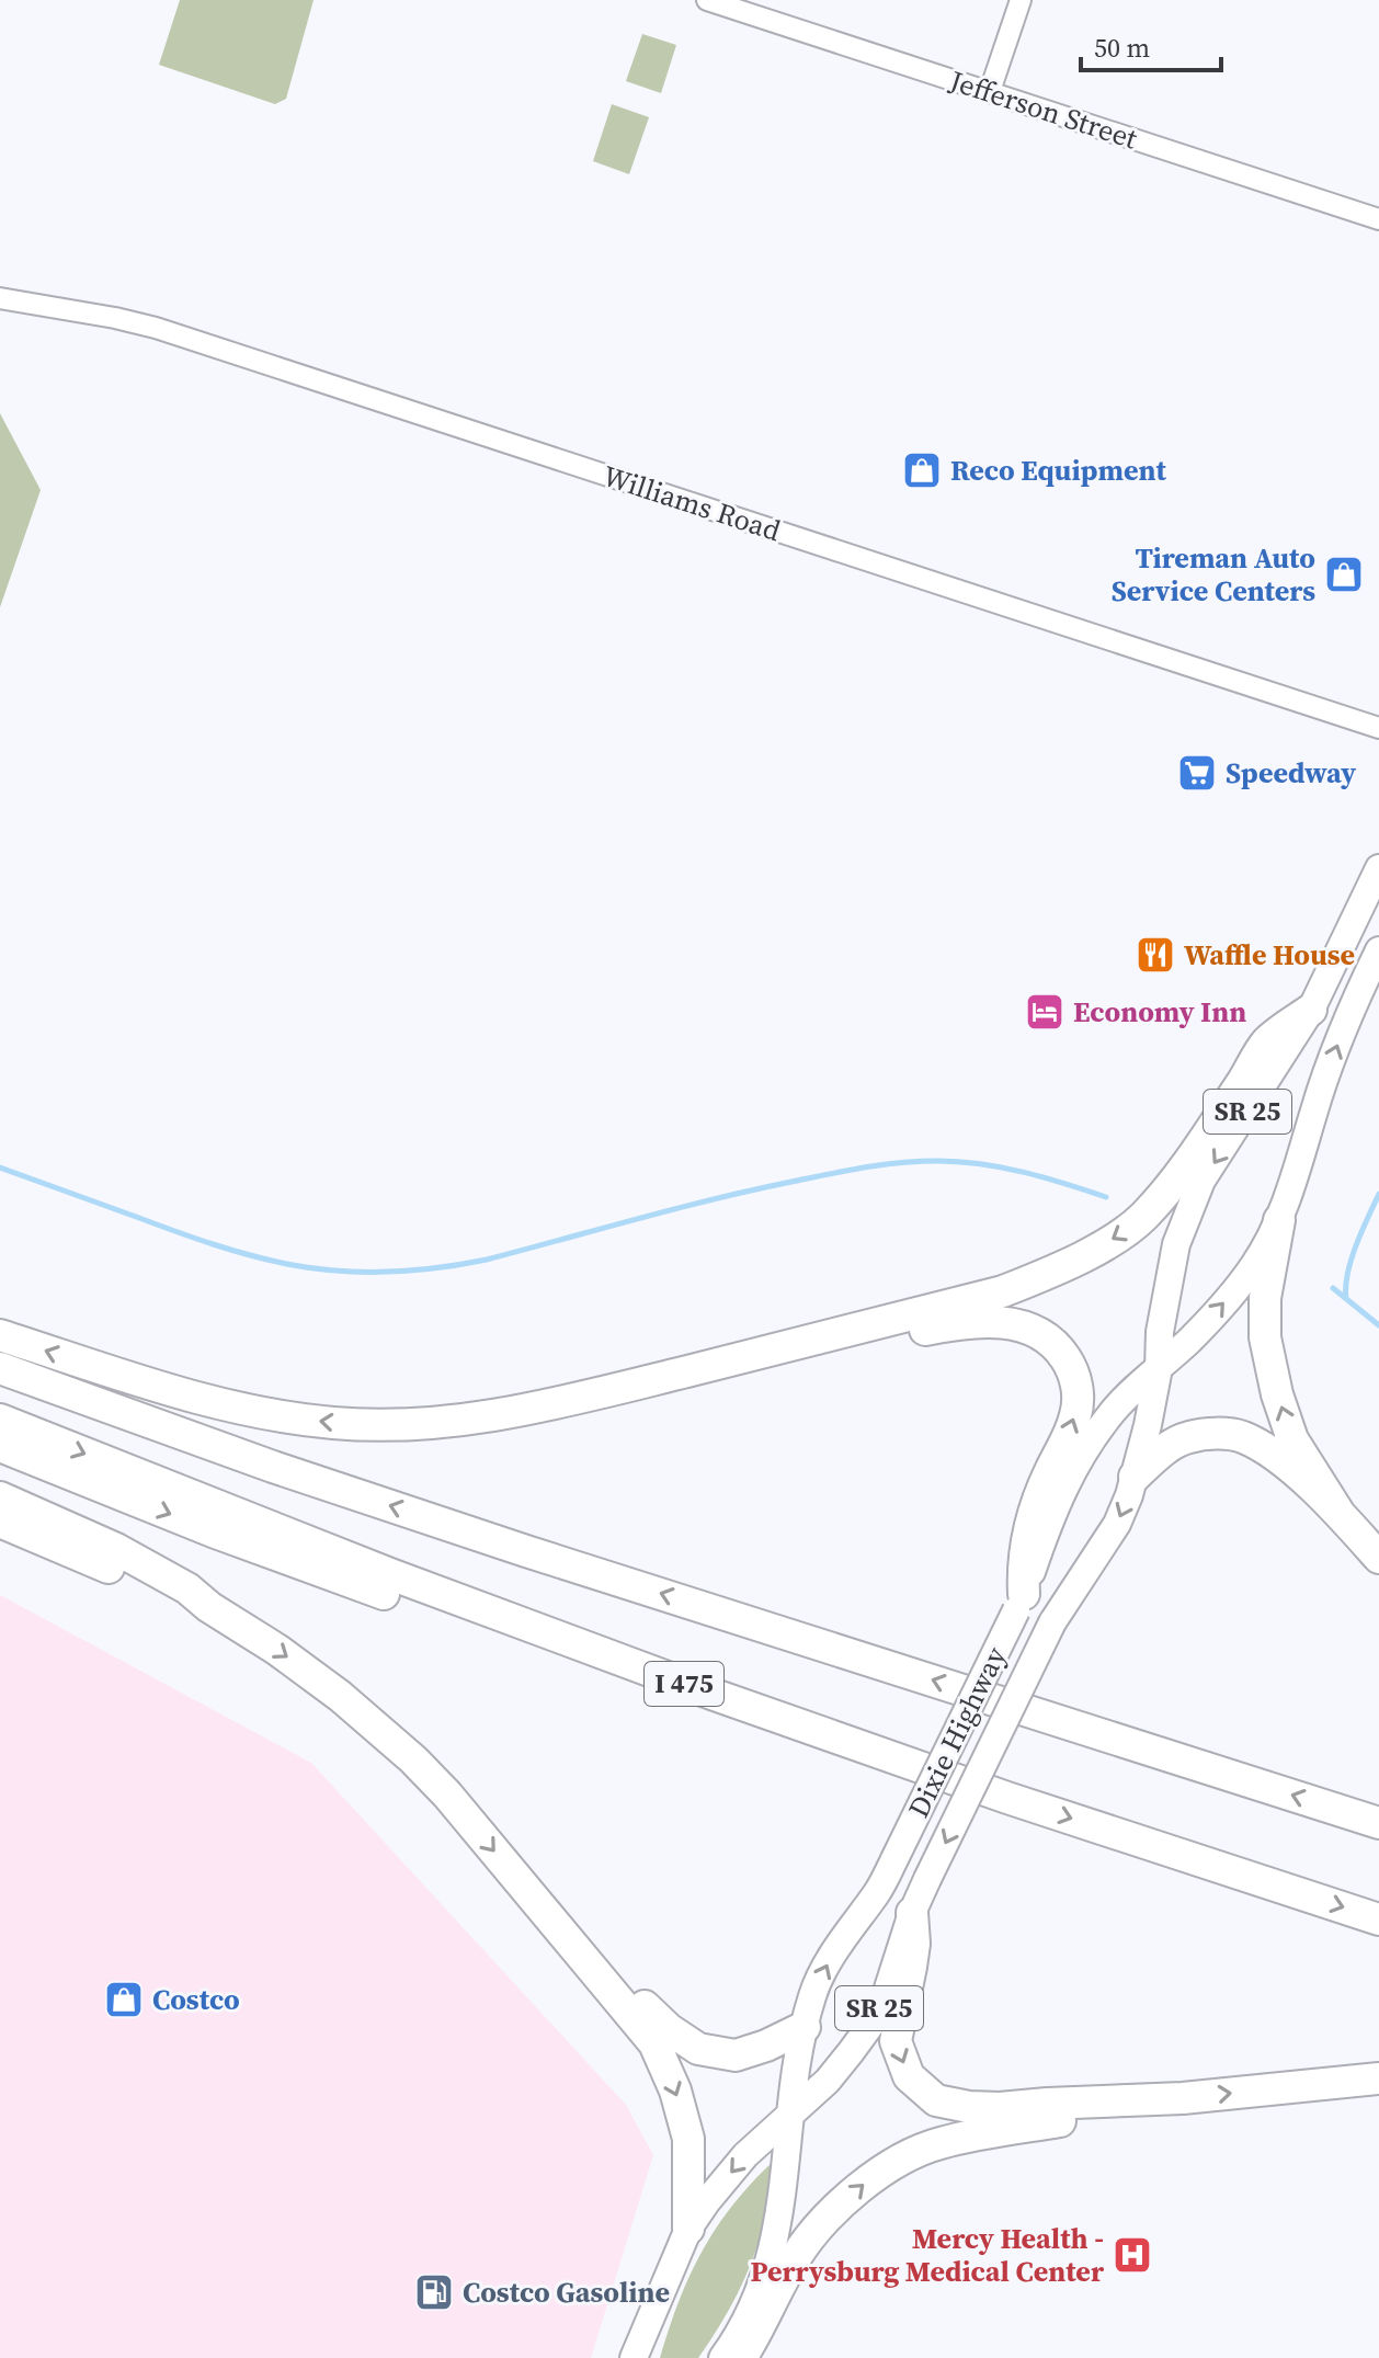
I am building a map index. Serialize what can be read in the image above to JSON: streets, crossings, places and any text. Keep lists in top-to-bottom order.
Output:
{
  "streets": {
    "highway": ["I 475"],
    "main road": ["SR 25", "Dixie Highway"],
    "street": ["Jefferson Street", "Williams Road"]
  },
  "places": {
    "shop": ["Reco Equipment", "Tireman Auto Service Centers", "Costco"],
    "supermarket": ["Speedway"],
    "restaurant": ["Waffle House"],
    "hotel": ["Economy Inn"],
    "hospital": ["Mercy Health - Perrysburg Medical Center"],
    "fuel station": ["Costco Gasoline"]
  },
  "scale_bar": "50 m"
}
